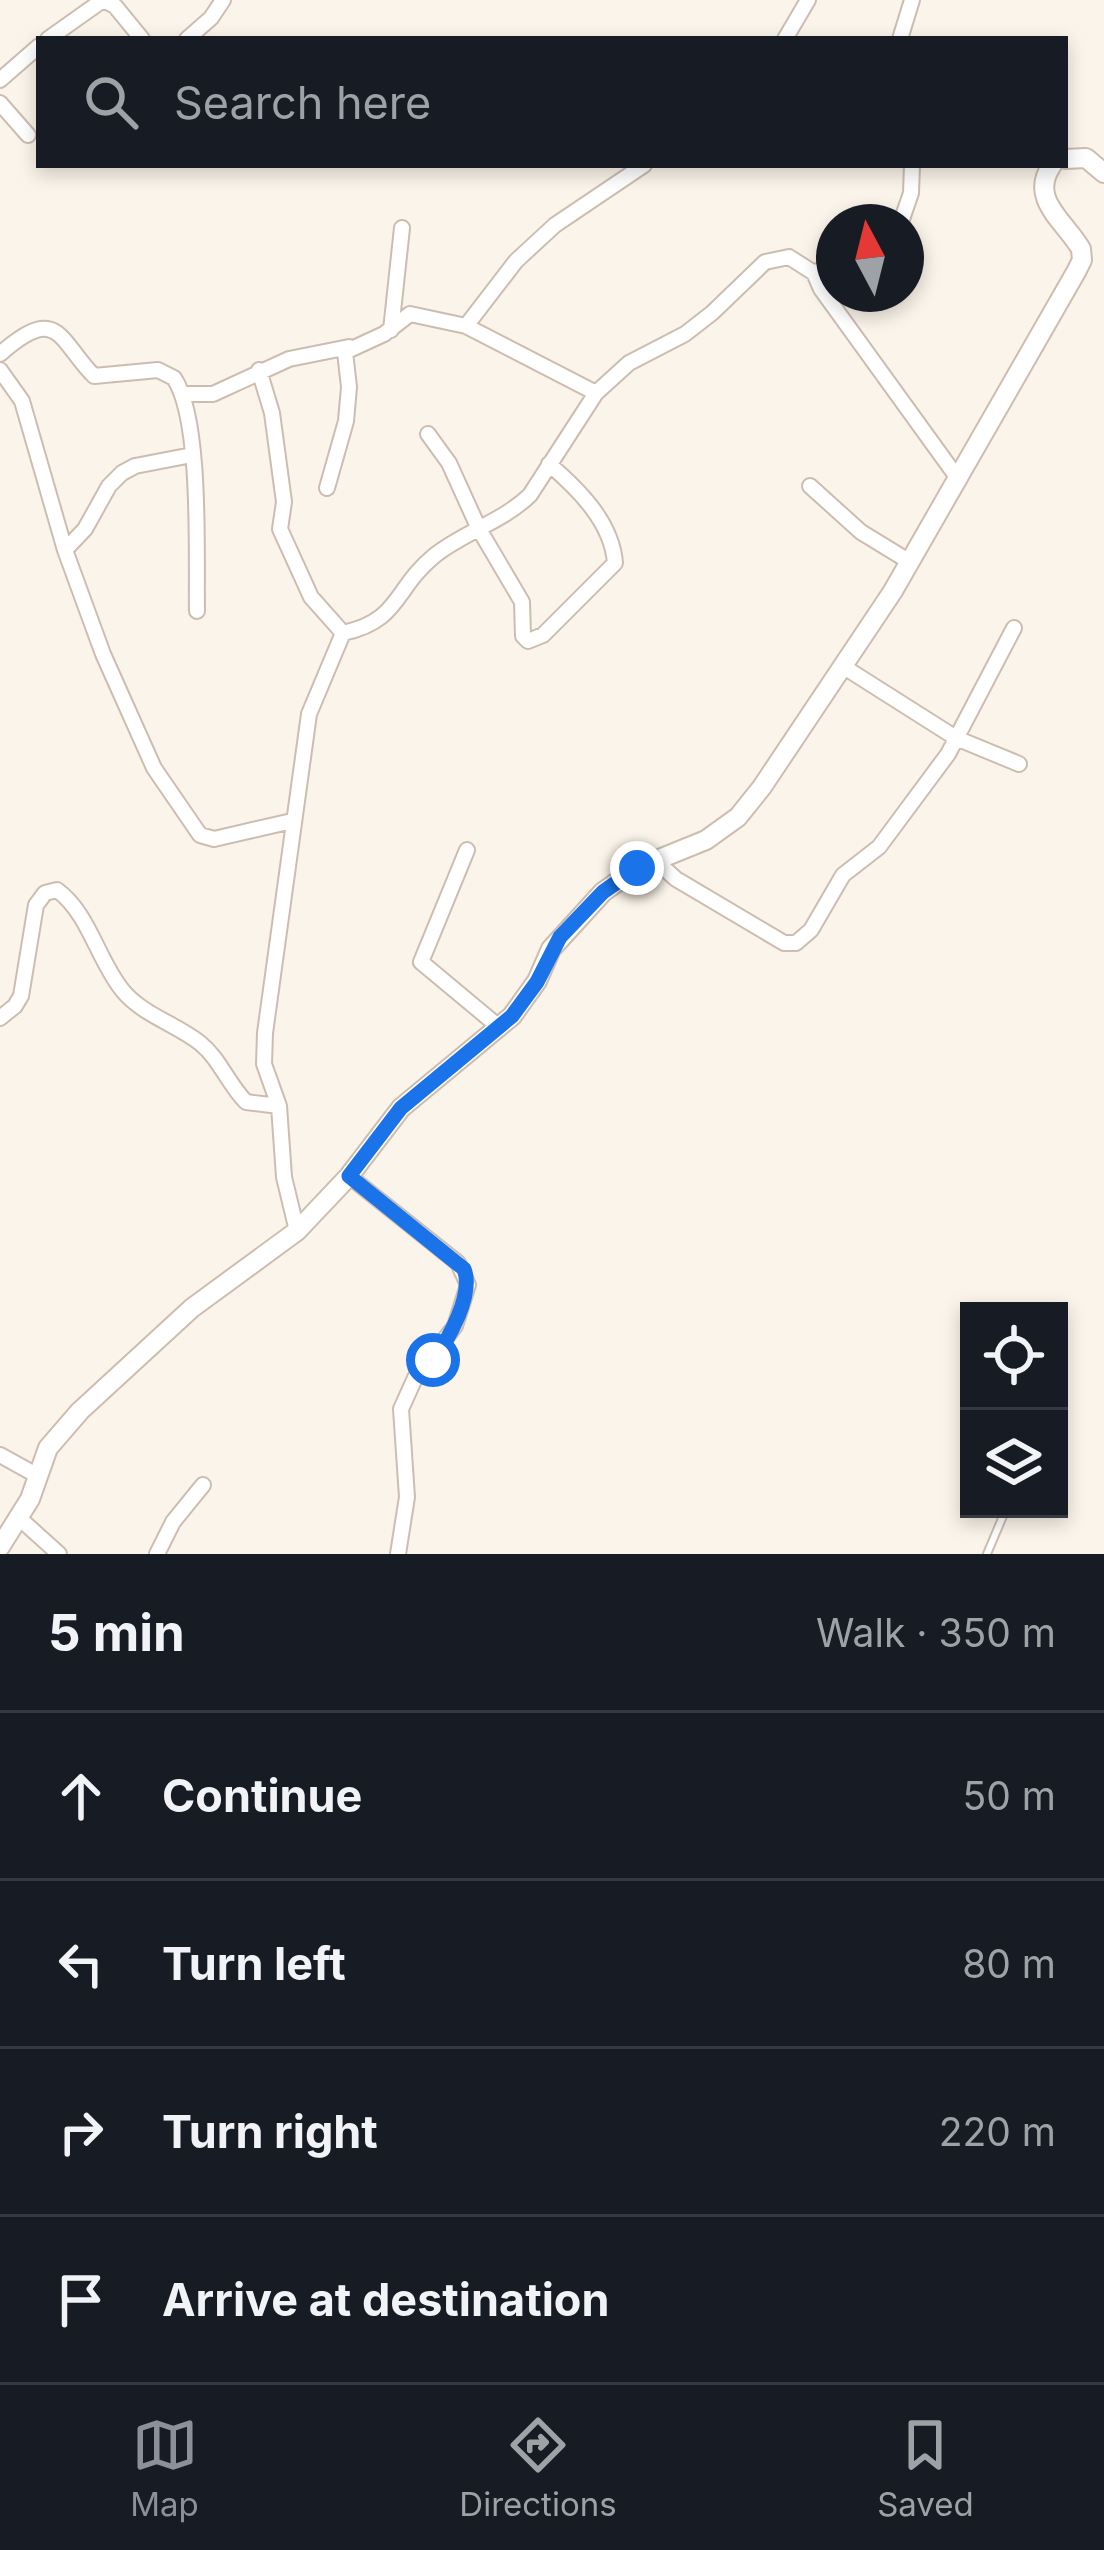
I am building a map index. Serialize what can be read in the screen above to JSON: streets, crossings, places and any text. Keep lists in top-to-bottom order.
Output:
{
  "north": "top",
  "page": {
    "search": "Search here",
    "heading": ["5 min", "Walk · 350 m"],
    "list": [
      ["Continue", "50 m"],
      ["Turn left", "80 m"],
      ["Turn right", "220 m"],
      "Arrive at destination"
    ],
    "nav": ["Map", "Directions", "Saved"]
  }
}
